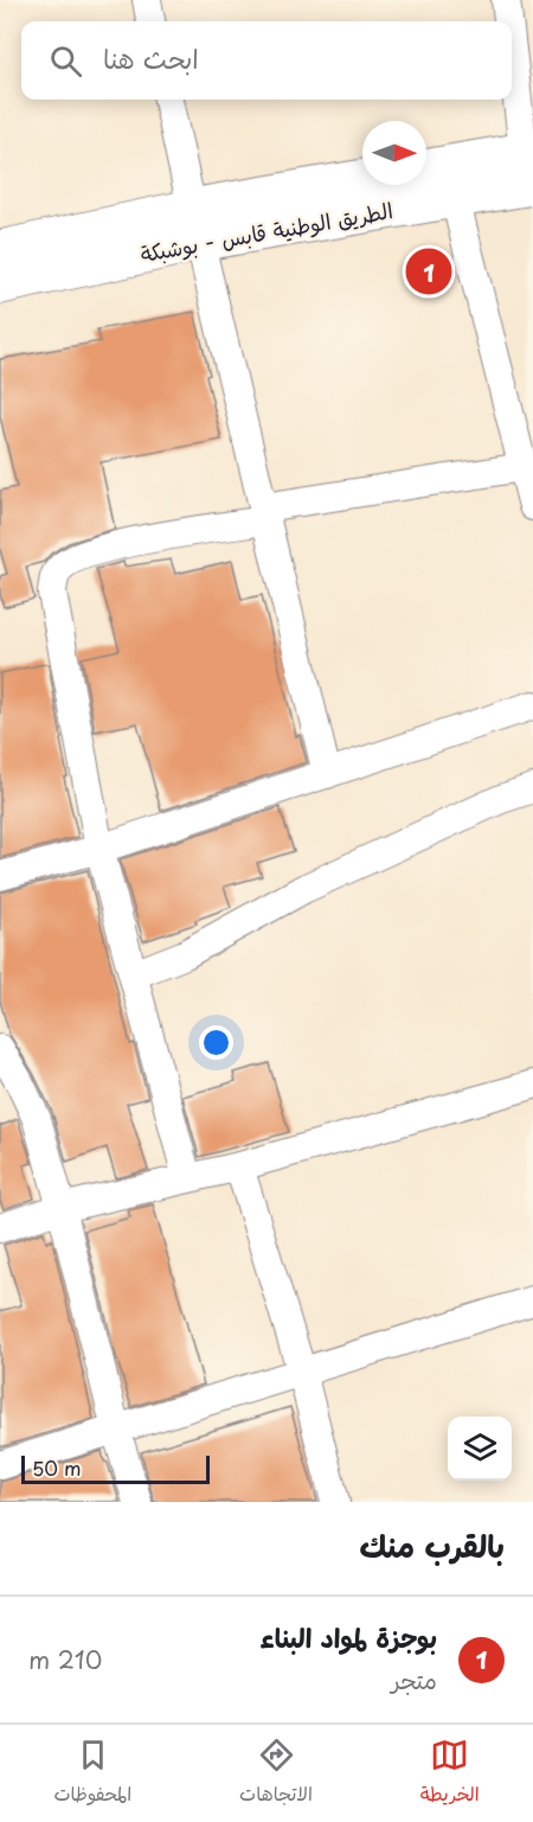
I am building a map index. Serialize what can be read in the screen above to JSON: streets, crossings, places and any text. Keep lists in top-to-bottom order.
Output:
{
  "streets": {
    "main road": ["الطريق الوطنية قابس - بوشبكة"]
  },
  "scale_bar": "50 m",
  "north": "right",
  "page": {
    "search": "ابحث هنا",
    "pins": "1",
    "scale": "50 m",
    "heading": "بالقرب منك",
    "list": [
      {
        "mark": "1",
        "name": "بوجزة لمواد البناء",
        "note": "متجر",
        "value": "210 m"
      }
    ],
    "nav": ["الخريطة", "الاتجاهات", "المحفوظات"]
  }
}
